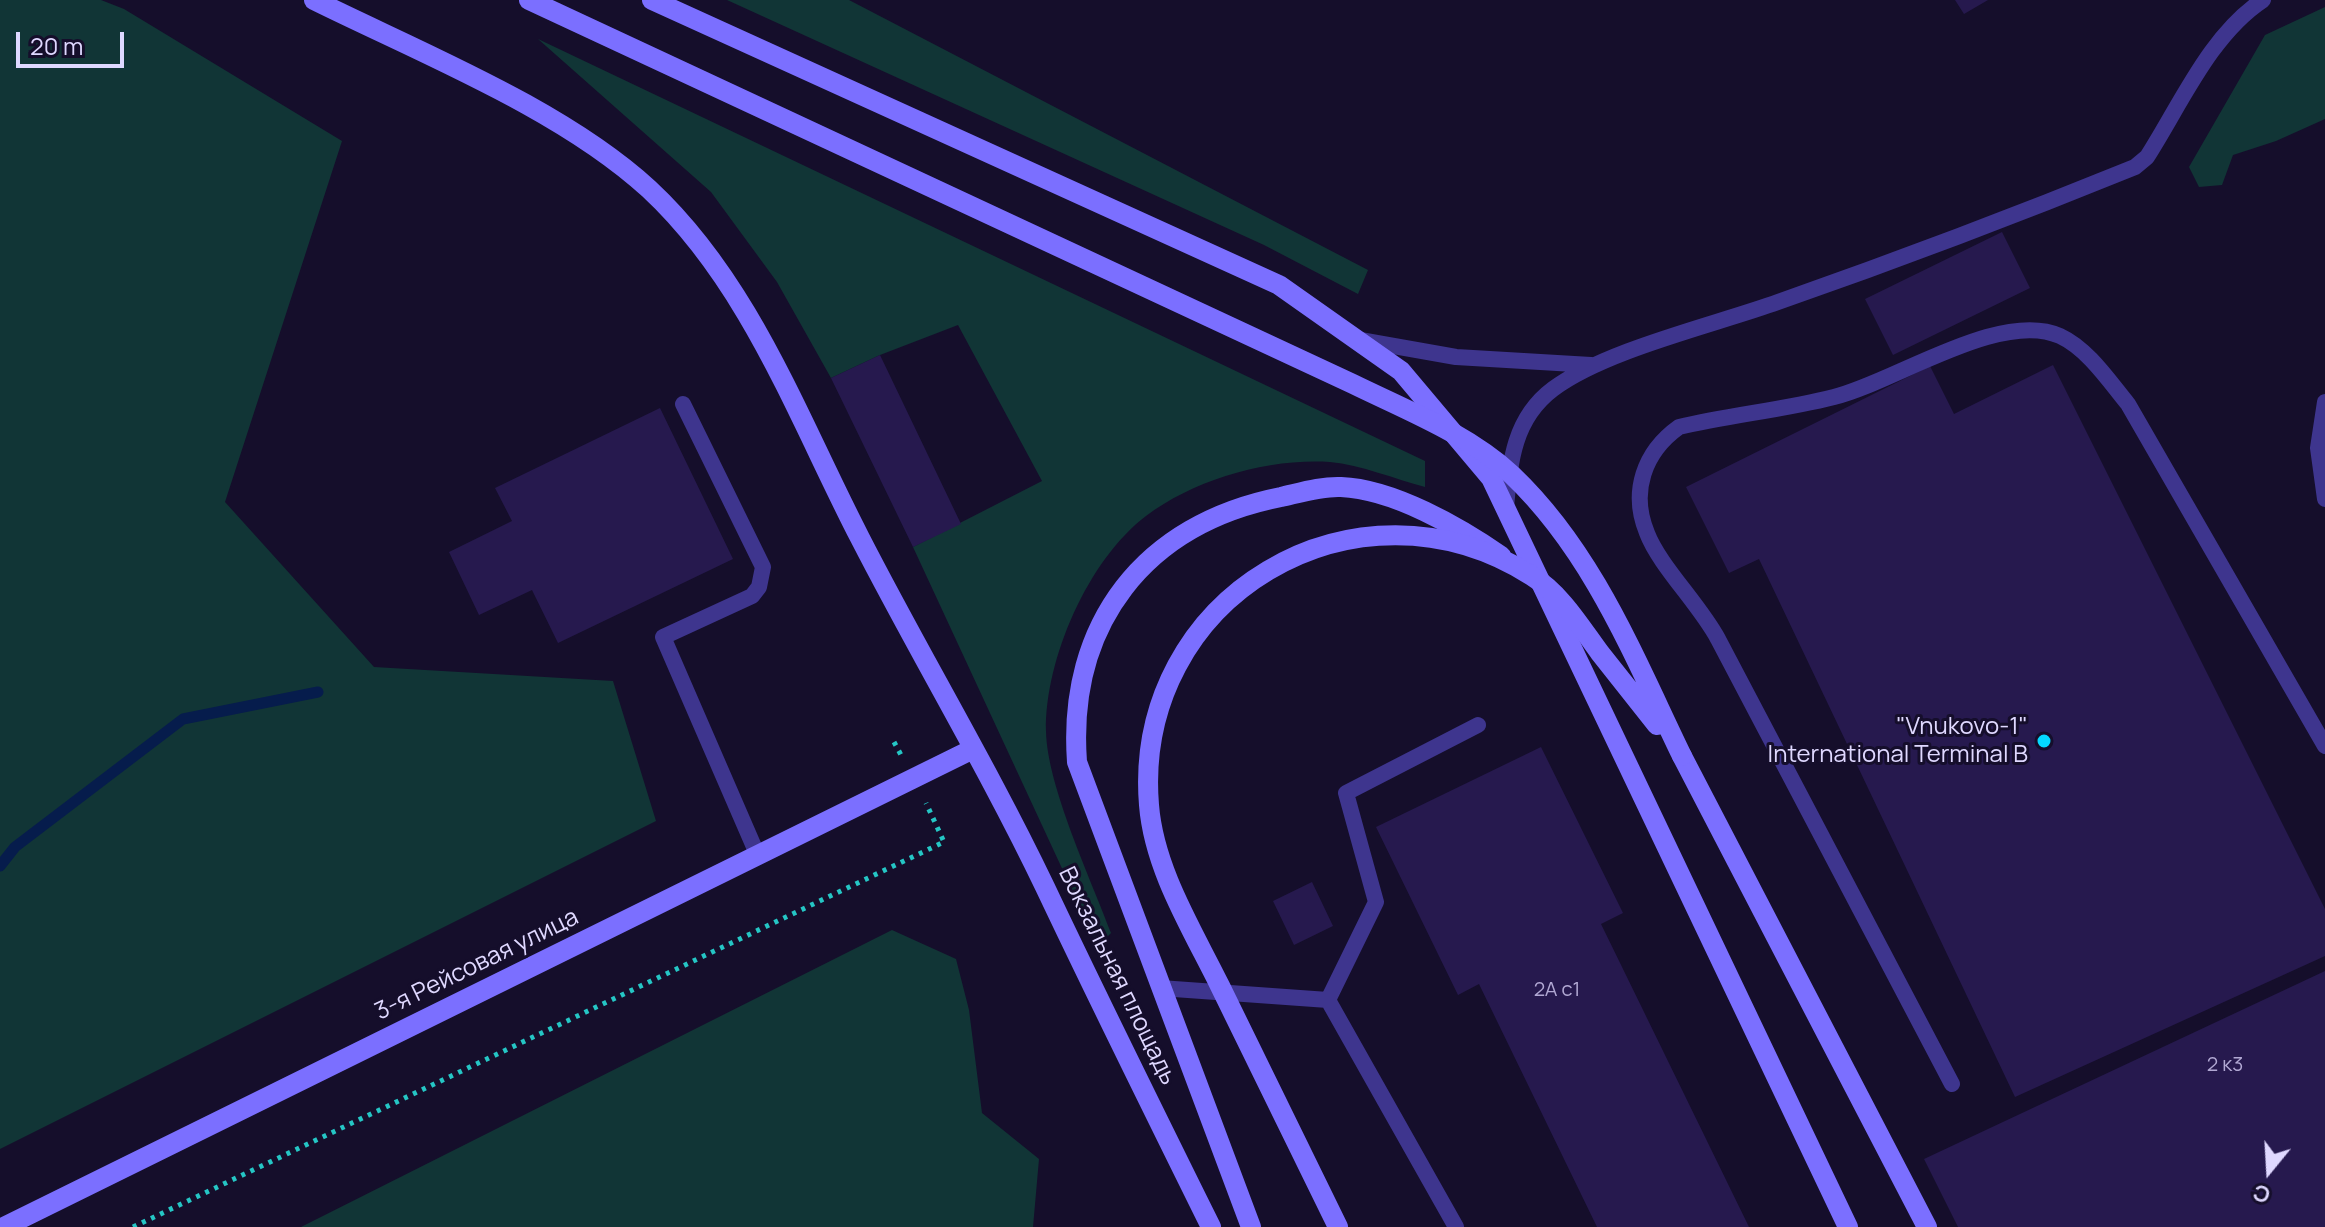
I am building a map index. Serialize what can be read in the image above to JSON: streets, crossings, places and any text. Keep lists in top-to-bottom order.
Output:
{
  "streets": {
    "main road": ["3-я Рейсовая улица", "Вокзальная площадь"]
  },
  "crossings": [
    ["3-я Рейсовая улица", "Вокзальная площадь"]
  ],
  "places": ["\"Vnukovo-1\" International Terminal B"],
  "house_numbers": ["2А с1", "2 к3"],
  "scale_bar": "20 m",
  "north": "bottom"
}
